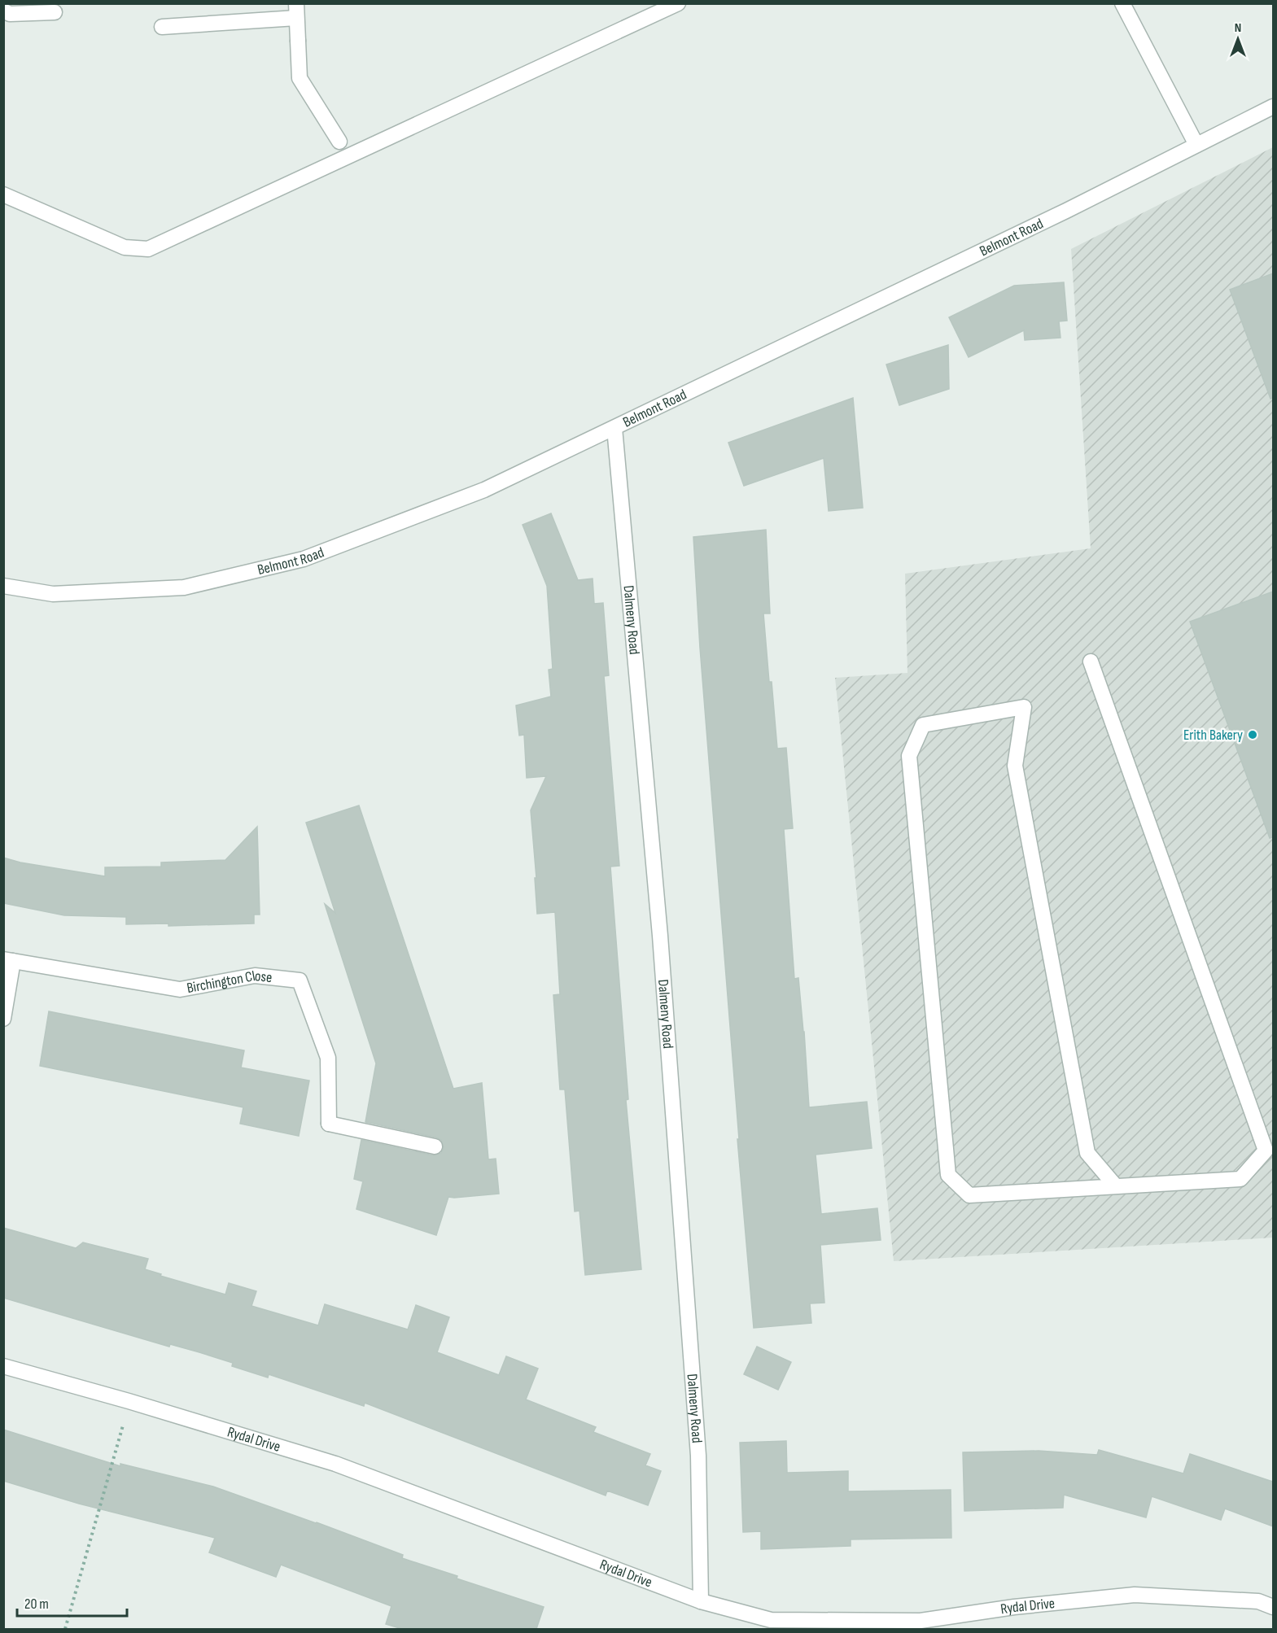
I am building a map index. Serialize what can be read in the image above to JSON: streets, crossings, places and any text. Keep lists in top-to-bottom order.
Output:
{
  "streets": {
    "street": [
      "Belmont Road",
      "Dalmeny Road",
      "Birchington Close",
      "Rydal Drive"
    ]
  },
  "crossings": [
    ["Belmont Road", "Dalmeny Road"],
    ["Dalmeny Road", "Rydal Drive"]
  ],
  "places": ["Erith Bakery"],
  "scale_bar": "20 m",
  "north": "top"
}
